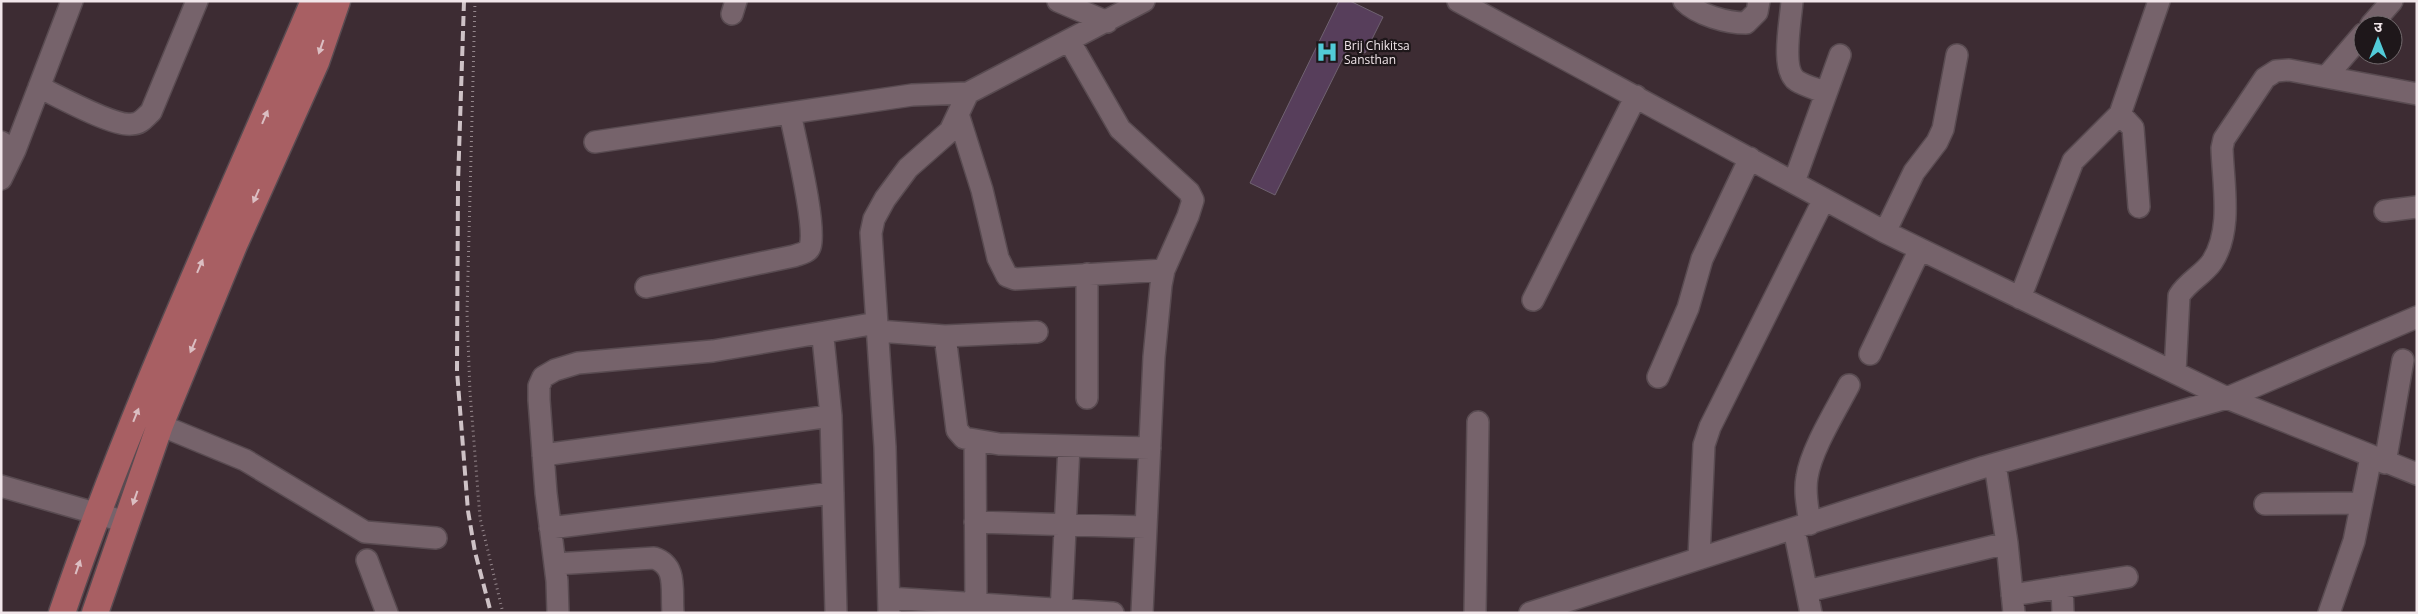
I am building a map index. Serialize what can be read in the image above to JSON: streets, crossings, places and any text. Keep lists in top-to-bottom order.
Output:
{
  "places": {
    "hospital": ["Brij Chikitsa Sansthan"]
  },
  "north": "top"
}
